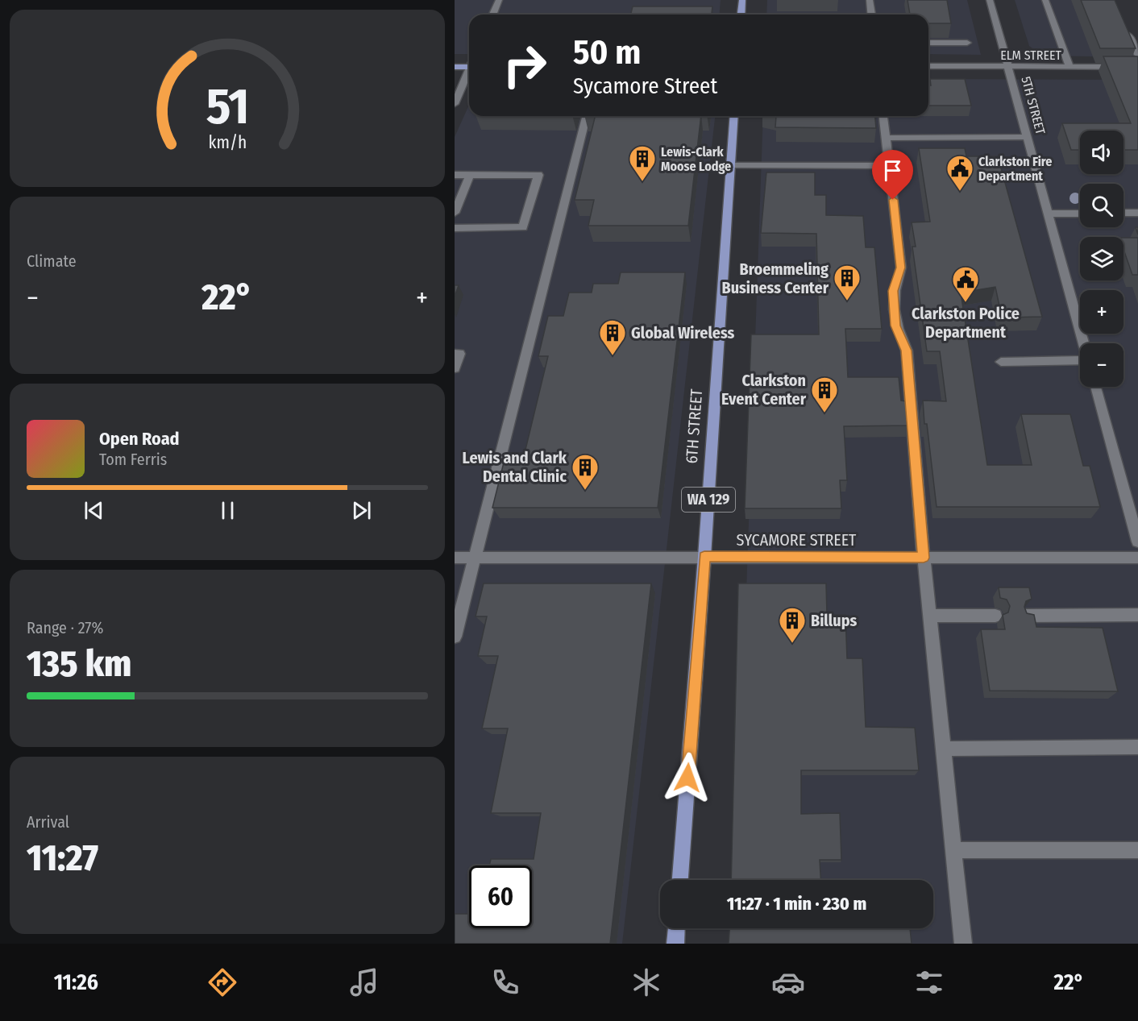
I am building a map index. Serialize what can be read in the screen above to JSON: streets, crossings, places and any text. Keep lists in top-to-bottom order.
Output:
{
  "streets": {
    "main road": ["6TH STREET", "WA 129"],
    "street": ["ELM STREET", "5TH STREET", "SYCAMORE STREET"]
  },
  "crossings": [
    ["ELM STREET", "5TH STREET"],
    ["6TH STREET", "SYCAMORE STREET"]
  ],
  "places": {
    "building": [
      "Lewis-Clark Moose Lodge",
      "Broemmeling Business Center",
      "Global Wireless",
      "Clarkston Event Center",
      "Lewis and Clark Dental Clinic",
      "Billups"
    ],
    "public building": ["Clarkston Fire Department", "Clarkston Police Department"]
  },
  "page": {
    "turn": ["50 m", "Sycamore Street"],
    "map_buttons": ["+", "−"],
    "tile": [
      "Climate",
      ["Range · 27%", "135 km"],
      ["Arrival", "11:27"]
    ],
    "heat": ["−", "22°", "+"],
    "song": ["Open Road", "Tom Ferris"],
    "limit": "60",
    "trip": "11:27 · 1 min · 230 m",
    "tabs": ["11:26", "22°"],
    "gauge": ["51", "km/h"]
  }
}
